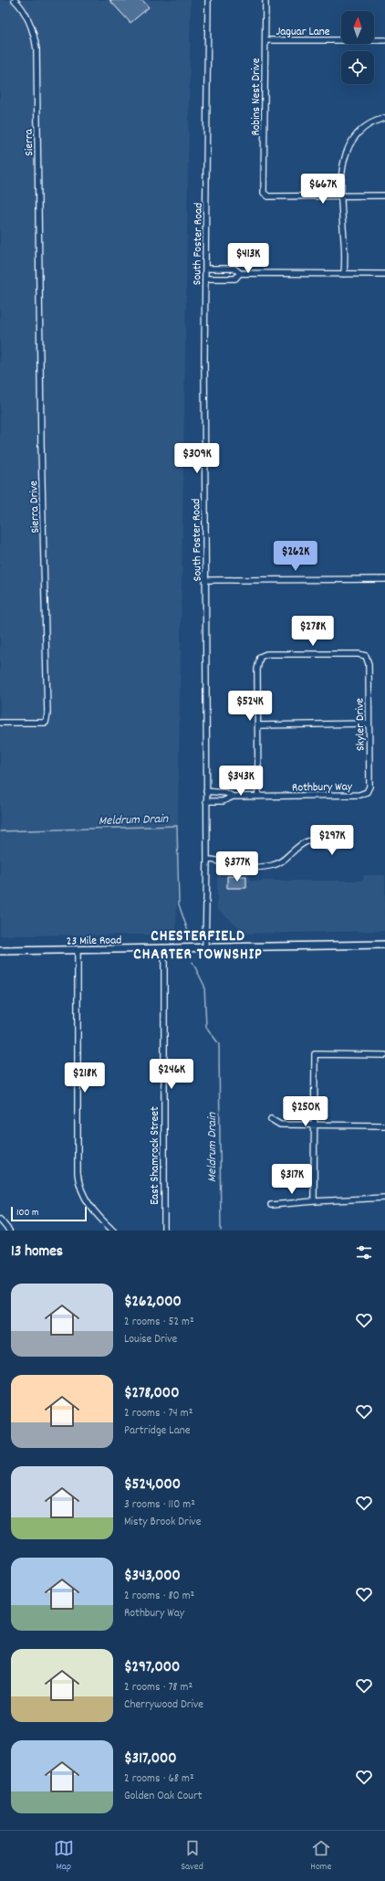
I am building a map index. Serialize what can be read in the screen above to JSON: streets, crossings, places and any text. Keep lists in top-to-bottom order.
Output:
{
  "streets": {
    "main road": ["23 Mile Road"],
    "street": [
      "Jaguar Lane",
      "Robins Nest Drive",
      "Sierra",
      "South Foster Road",
      "Sierra Drive",
      "Skyler Drive",
      "Rothbury Way",
      "East Shamrock Street"
    ]
  },
  "crossings": [
    ["Jaguar Lane", "Robins Nest Drive"],
    ["Sierra", "Sierra Drive"],
    ["South Foster Road", "Rothbury Way"],
    ["South Foster Road", "23 Mile Road"],
    ["Skyler Drive", "Rothbury Way"],
    ["23 Mile Road", "East Shamrock Street"]
  ],
  "districts": ["CHESTERFIELD CHARTER TOWNSHIP"],
  "water": ["Meldrum Drain"],
  "scale_bar": "100 m",
  "north": "top",
  "page": {
    "price": [
      "$667K",
      "$413K",
      "$309K",
      "$262K",
      "$278K",
      "$524K",
      "$343K",
      "$297K",
      "$377K",
      "$246K",
      "$218K",
      "$250K",
      "$317K"
    ],
    "scale": "100 m",
    "heading": "13 homes",
    "list": [
      {
        "name": "$262,000",
        "note": "2 rooms · 52 m² · Louise Drive"
      },
      {
        "name": "$278,000",
        "note": "2 rooms · 74 m² · Partridge Lane"
      },
      {
        "name": "$524,000",
        "note": "3 rooms · 110 m² · Misty Brook Drive"
      },
      {
        "name": "$343,000",
        "note": "2 rooms · 80 m² · Rothbury Way"
      },
      {
        "name": "$297,000",
        "note": "2 rooms · 78 m² · Cherrywood Drive"
      },
      {
        "name": "$317,000",
        "note": "2 rooms · 68 m² · Golden Oak Court"
      }
    ],
    "tabs": ["Map", "Saved", "Home"]
  }
}
